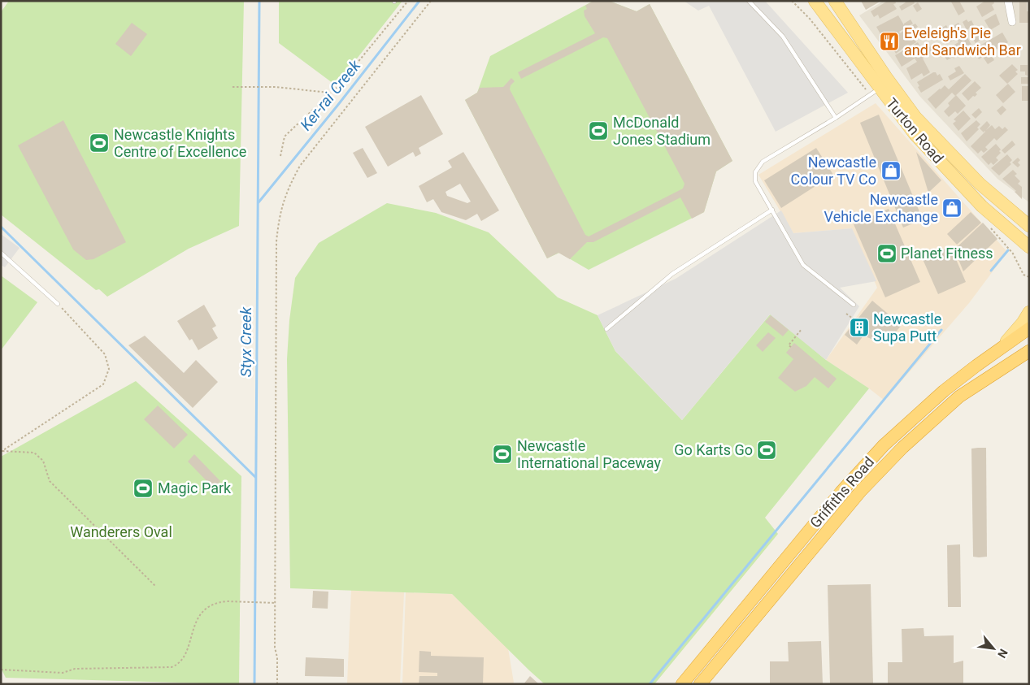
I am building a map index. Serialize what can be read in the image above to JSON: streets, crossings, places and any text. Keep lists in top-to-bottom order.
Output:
{
  "streets": {
    "highway": ["Griffiths Road"],
    "main road": ["Turton Road"]
  },
  "water": ["Ker-rai Creek", "Styx Creek"],
  "parks": ["Wanderers Oval"],
  "places": {
    "restaurant": ["Eveleigh's Pie and Sandwich Bar"],
    "sports": [
      "McDonald Jones Stadium",
      "Newcastle Knights Centre of Excellence",
      "Planet Fitness",
      "Go Karts Go",
      "Newcastle International Paceway",
      "Magic Park"
    ],
    "shop": ["Newcastle Colour TV Co", "Newcastle Vehicle Exchange"],
    "building": ["Newcastle Supa Putt"]
  },
  "north": "bottom right"
}
